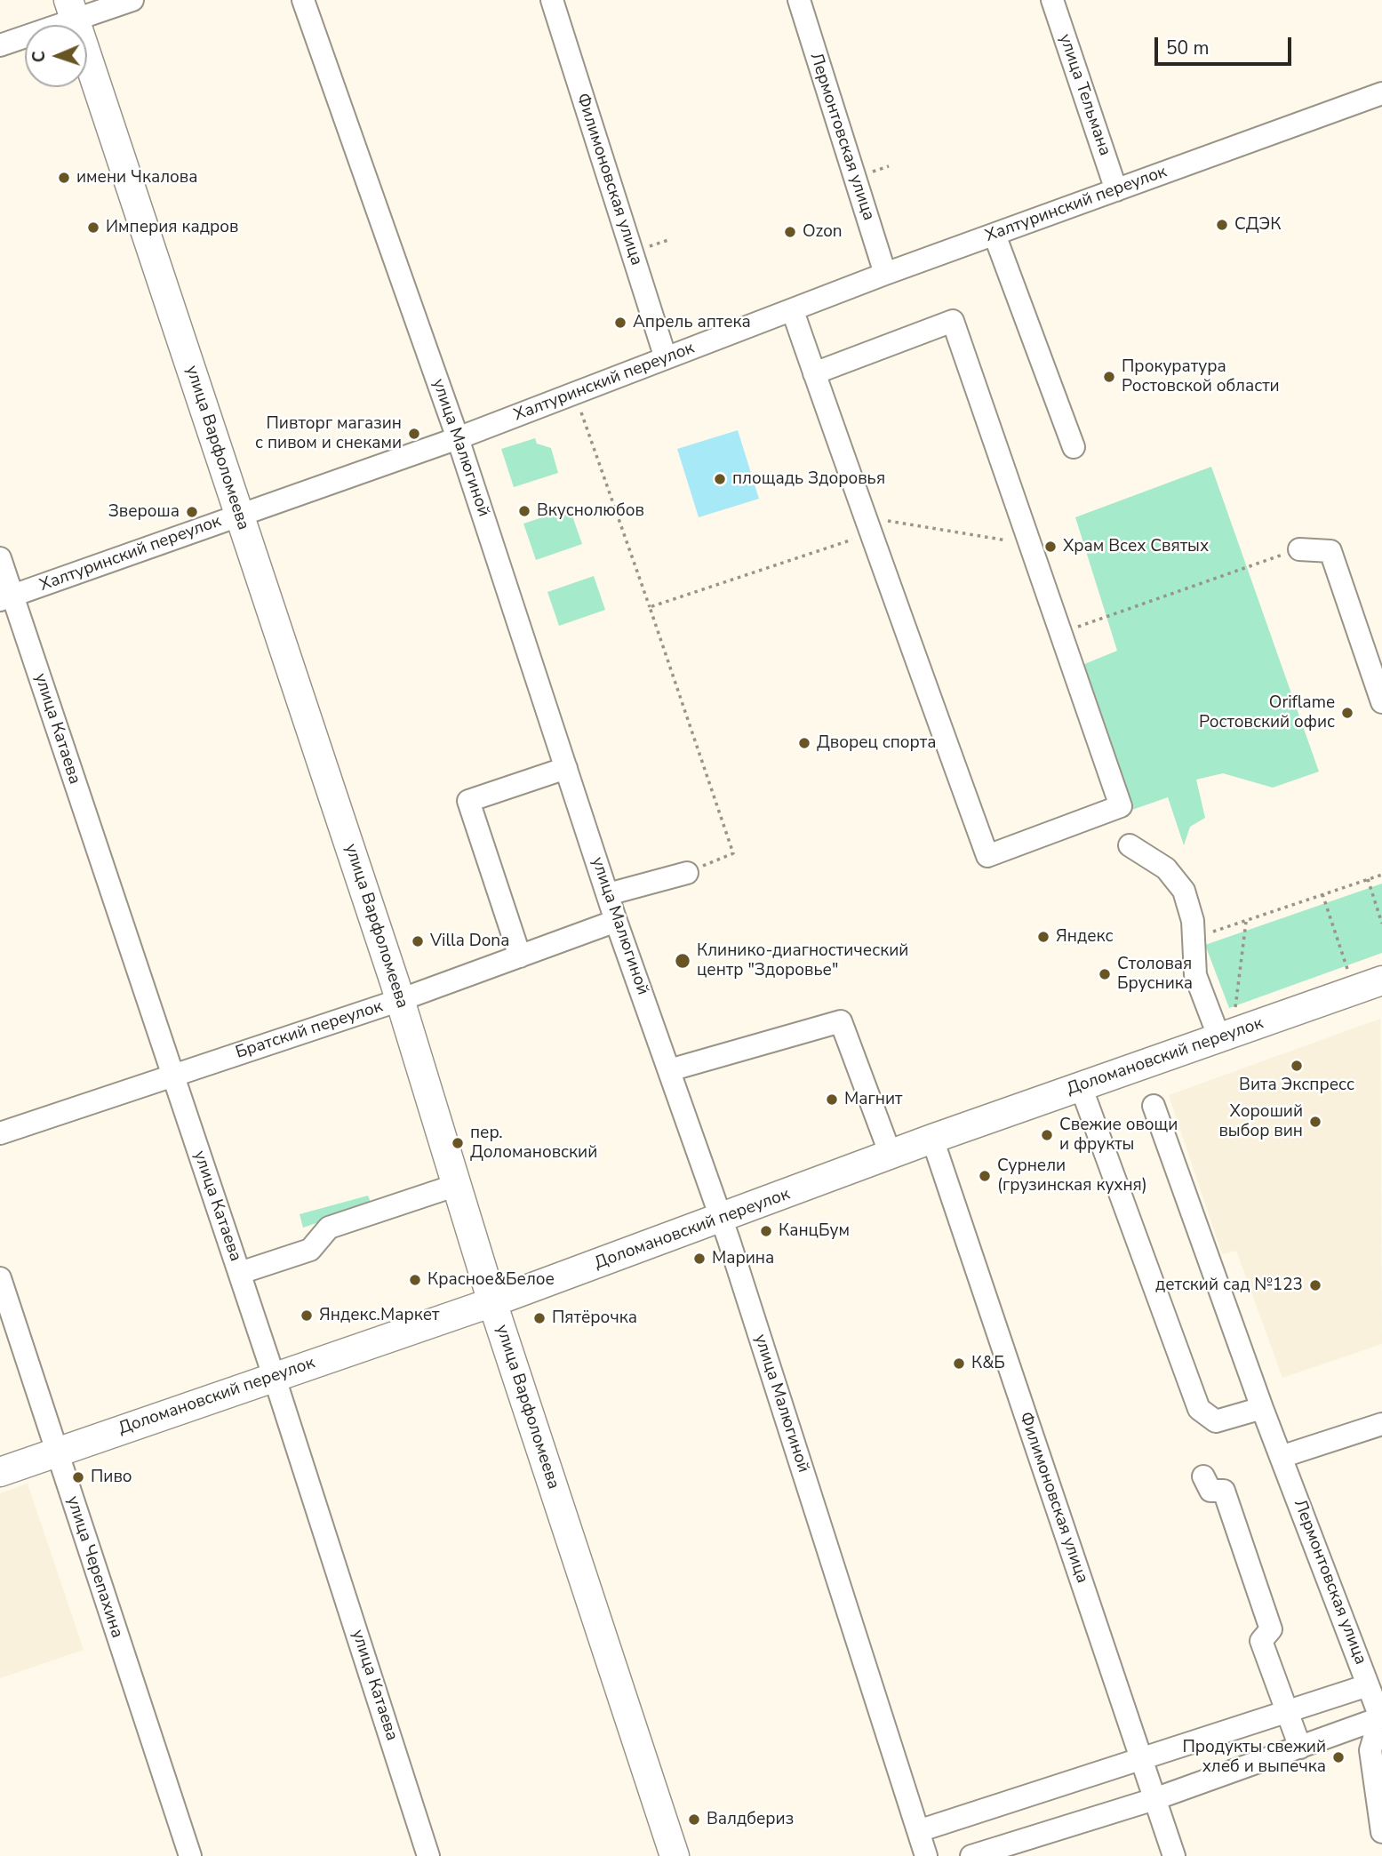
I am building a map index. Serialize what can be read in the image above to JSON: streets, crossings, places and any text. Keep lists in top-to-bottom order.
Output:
{
  "streets": {
    "main road": ["улица Варфоломеева", "Доломановский переулок"],
    "street": [
      "улица Тельмана",
      "Лермонтовская улица",
      "Филимоновская улица",
      "Халтуринский переулок",
      "улица Малюгиной",
      "улица Катаева",
      "Братский переулок",
      "улица Черепахина"
    ]
  },
  "crossings": [
    ["улица Тельмана", "Халтуринский переулок"],
    ["Лермонтовская улица", "Халтуринский переулок"],
    ["Филимоновская улица", "Халтуринский переулок"],
    ["Филимоновская улица", "Доломановский переулок"],
    ["Халтуринский переулок", "улица Варфоломеева"],
    ["Халтуринский переулок", "улица Малюгиной"],
    ["Халтуринский переулок", "улица Катаева"],
    ["улица Варфоломеева", "Братский переулок"],
    ["улица Варфоломеева", "Доломановский переулок"],
    ["улица Малюгиной", "Братский переулок"],
    ["улица Малюгиной", "Доломановский переулок"],
    ["улица Катаева", "Братский переулок"],
    ["улица Катаева", "Доломановский переулок"],
    ["Доломановский переулок", "улица Черепахина"]
  ],
  "places": [
    "имени Чкалова",
    "СДЭК",
    "Империя кадров",
    "Ozon",
    "Апрель аптека",
    "Прокуратура Ростовской области",
    "Пивторг магазин с пивом и снеками",
    "площадь Здоровья",
    "Вкуснолюбов",
    "Звероша",
    "Храм Всех Святых",
    "Oriflame Ростовский офис",
    "Дворец спорта",
    "Яндекс",
    "Villa Dona",
    "Клинико-диагностический центр \"Здоровье\"",
    "Столовая Брусника",
    "Вита Экспресс",
    "Магнит",
    "Хороший выбор вин",
    "Свежие овощи и фрукты",
    "пер. Доломановский",
    "Сурнели (грузинская кухня)",
    "КанцБум",
    "Марина",
    "Красное&Белое",
    "детский сад №123",
    "Яндекс.Маркет",
    "Пятёрочка",
    "К&Б",
    "Пиво",
    "Продукты свежий хлеб и выпечка",
    "Валдбериз"
  ],
  "scale_bar": "50 m",
  "north": "left"
}
